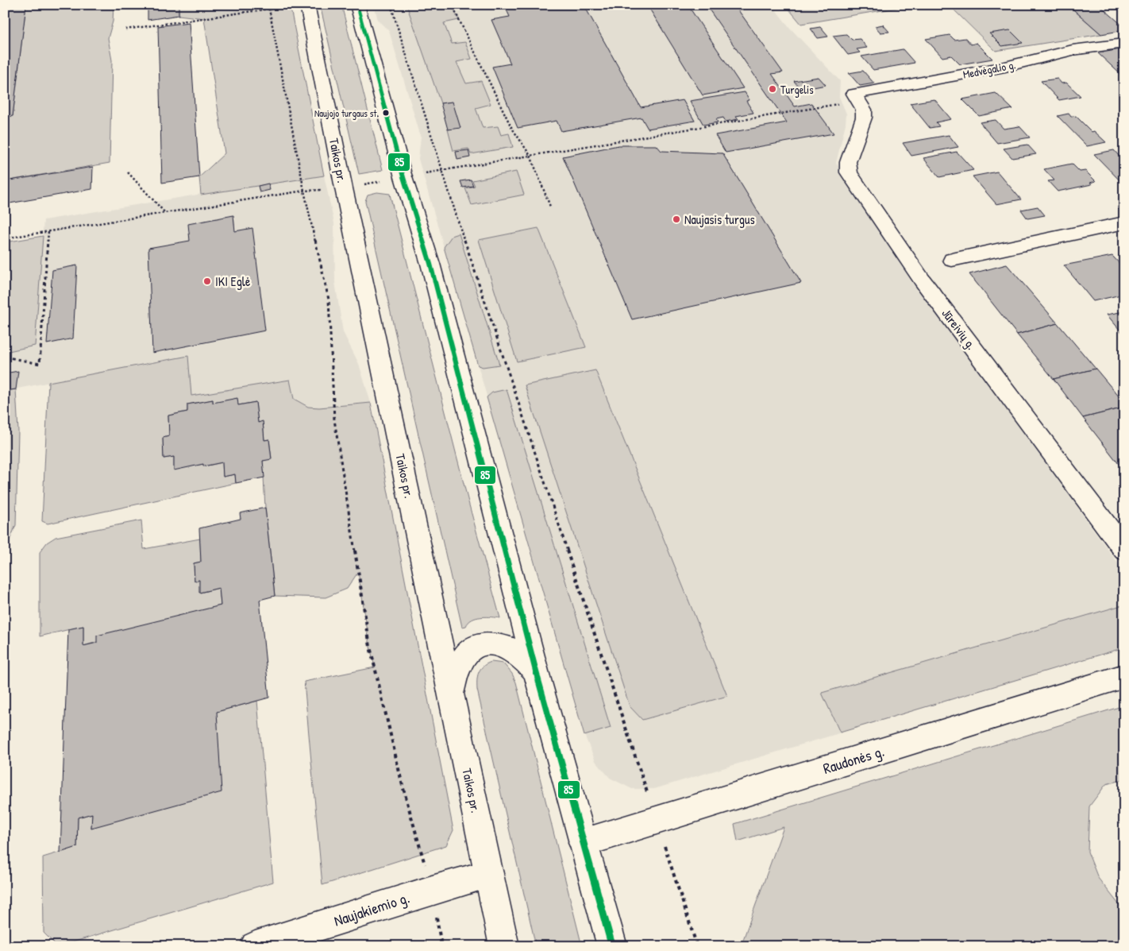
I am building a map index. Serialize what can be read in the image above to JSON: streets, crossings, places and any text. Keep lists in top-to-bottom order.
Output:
{
  "streets": {
    "main road": [
      "Medvėgalio g.",
      "Taikos pr.",
      "Jūreivių g.",
      "Raudonės g.",
      "Naujakiemio g."
    ]
  },
  "crossings": [
    ["Medvėgalio g.", "Jūreivių g."],
    ["Taikos pr.", "Naujakiemio g."]
  ],
  "places": [
    "Turgelis",
    "Naujojo turgaus st.",
    "Naujasis turgus",
    "IKI Eglė"
  ],
  "lines": ["transit line 85"]
}
